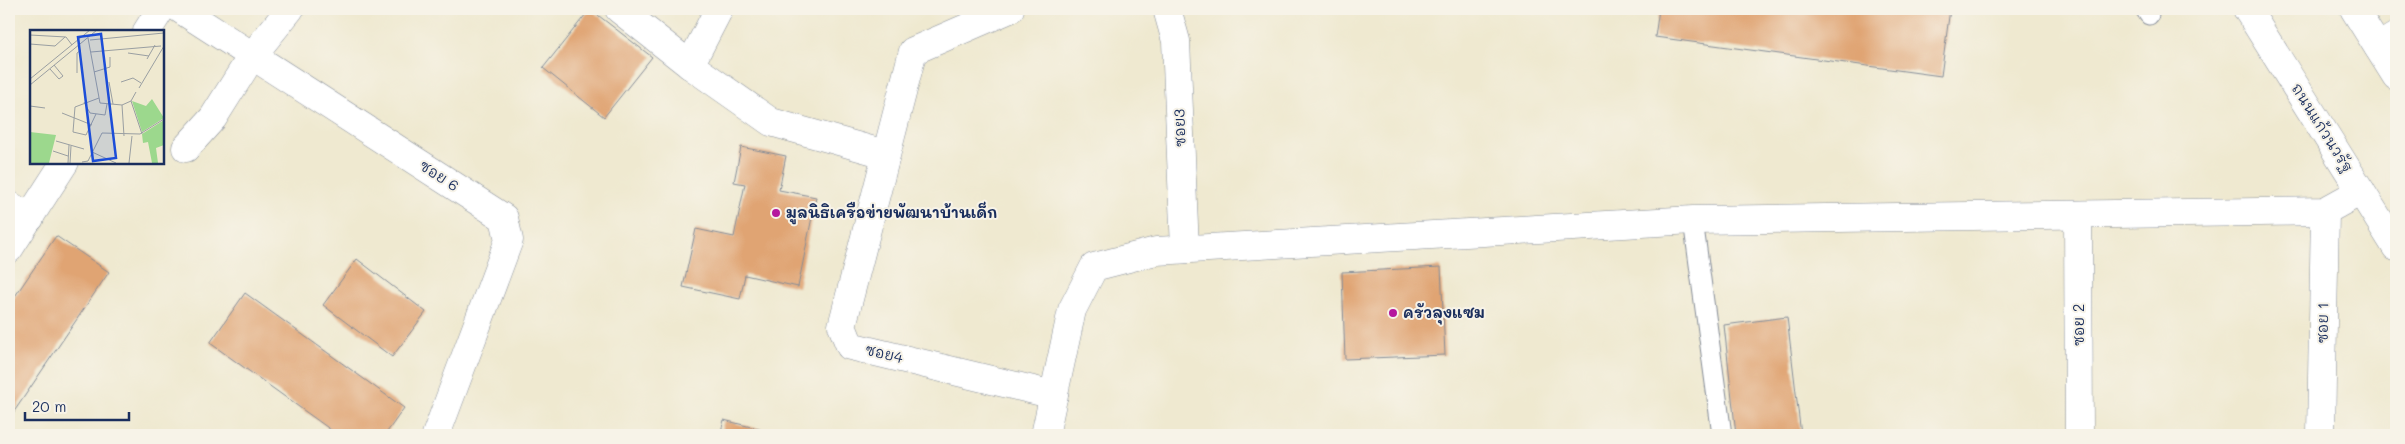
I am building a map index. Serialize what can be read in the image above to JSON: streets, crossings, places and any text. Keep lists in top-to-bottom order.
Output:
{
  "streets": {
    "street": [
      "ซอย3",
      "ถนนแก้วนวรัฐ",
      "ซอย 6",
      "ซอย 1",
      "ซอย 2",
      "ซอย4"
    ]
  },
  "places": ["มูลนิธิเครือข่ายพัฒนาบ้านเด็ก", "ครัวลุงแซม"],
  "scale_bar": "20 m"
}
